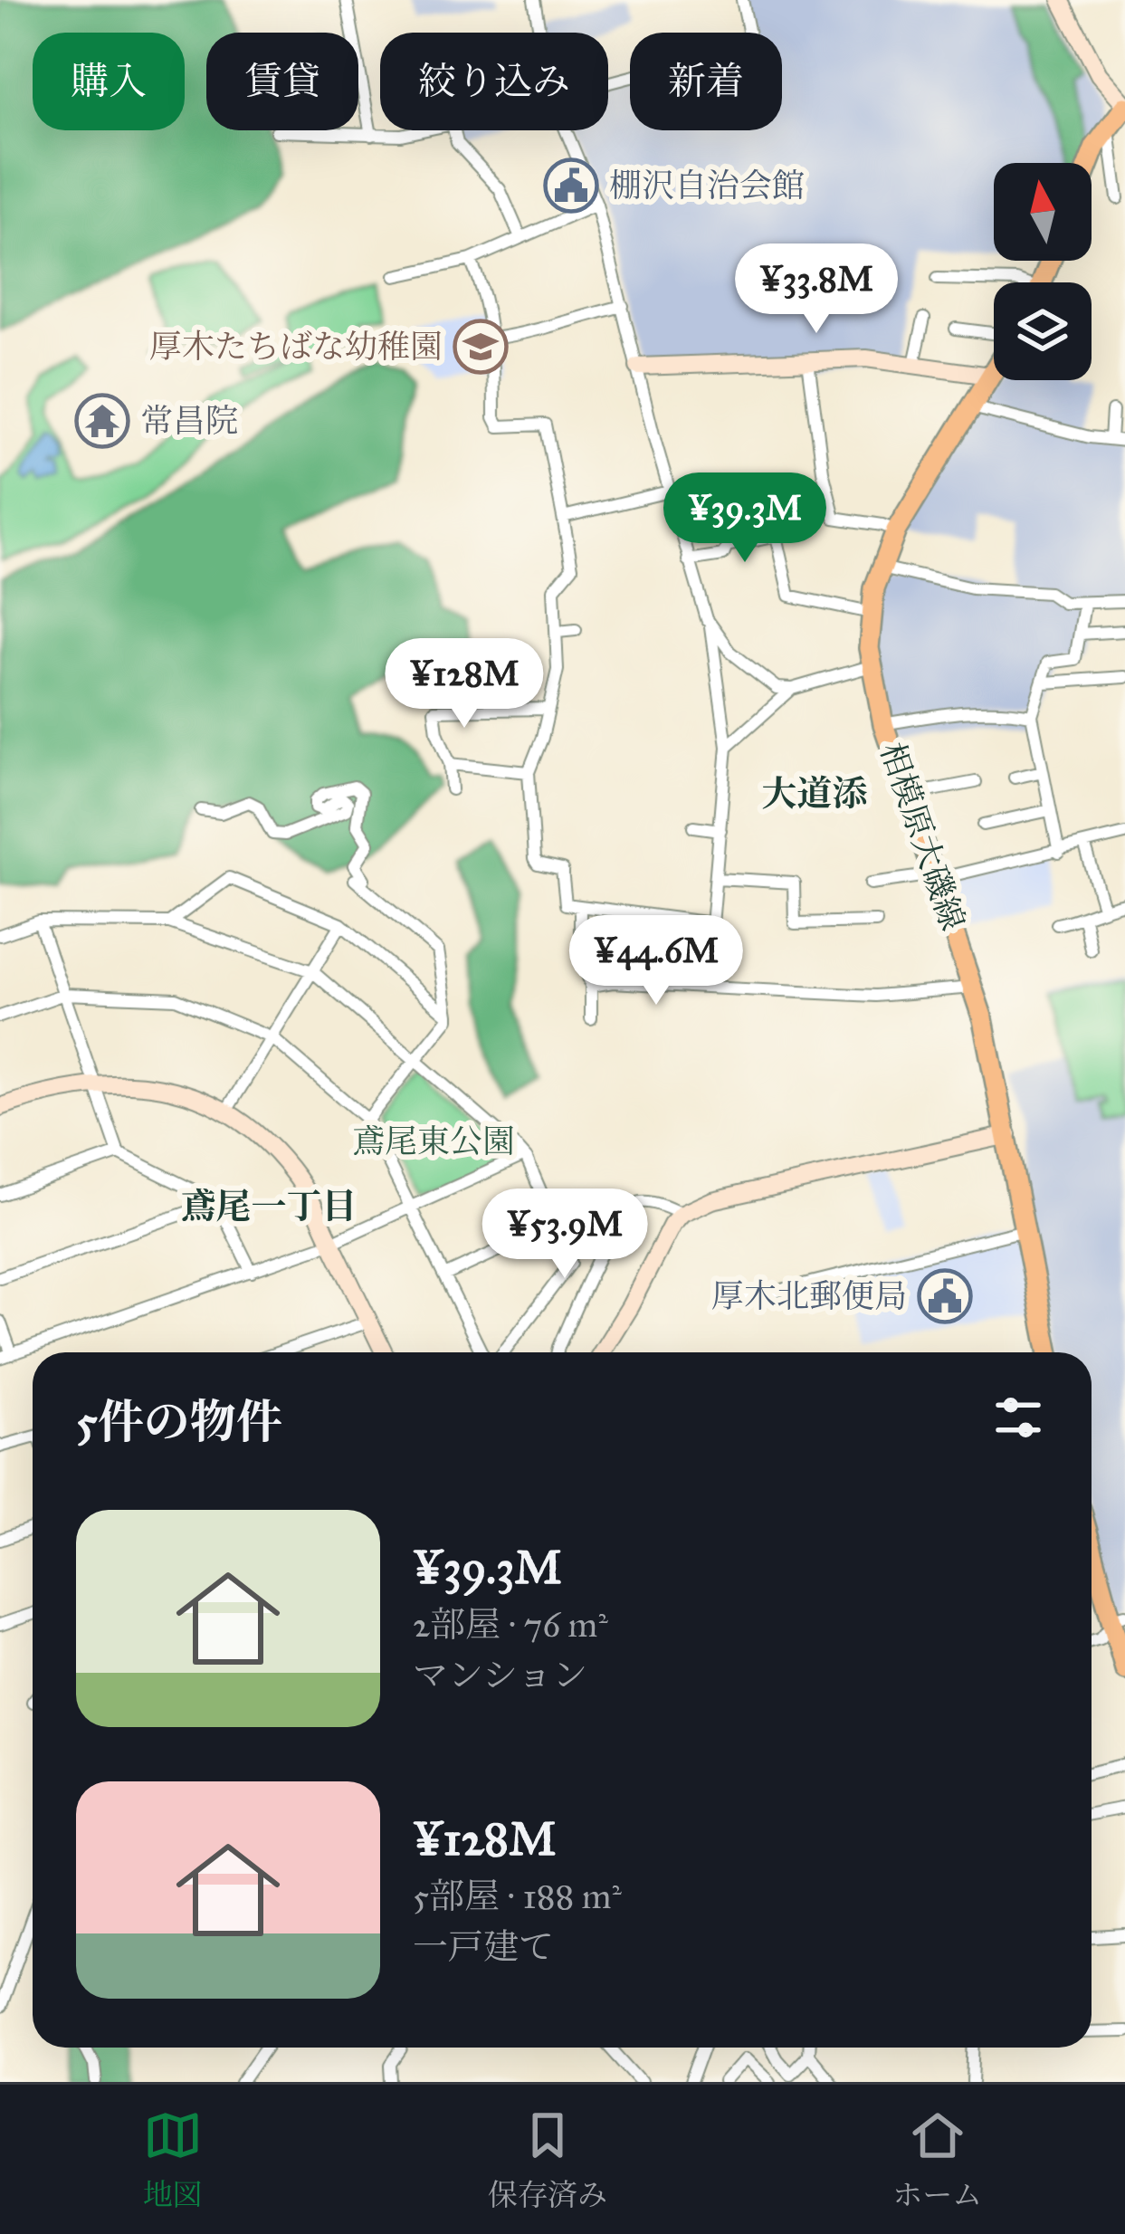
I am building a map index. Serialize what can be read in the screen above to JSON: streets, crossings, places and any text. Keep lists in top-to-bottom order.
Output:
{
  "streets": {
    "main road": ["相模原大磯線"]
  },
  "districts": ["大道添", "鳶尾一丁目"],
  "parks": ["鳶尾東公園"],
  "places": {
    "public building": ["棚沢自治会館", "厚木北郵便局"],
    "school or university": ["厚木たちばな幼稚園"],
    "temple": ["常昌院"]
  },
  "north": "top",
  "page": {
    "chip": [
      "購入",
      "賃貸",
      "絞り込み",
      "新着"
    ],
    "price": [
      "¥33.8M",
      "¥39.3M",
      "¥128M",
      "¥44.6M",
      "¥53.9M"
    ],
    "heading": "5件の物件",
    "list": [
      {
        "name": "¥39.3M",
        "note": "2部屋 · 76 m² · マンション"
      },
      {
        "name": "¥128M",
        "note": "5部屋 · 188 m² · 一戸建て"
      }
    ],
    "tabs": ["地図", "保存済み", "ホーム"]
  }
}
